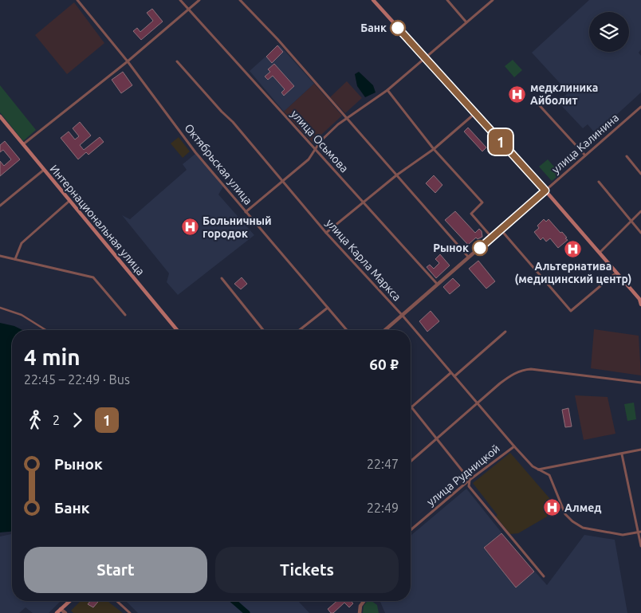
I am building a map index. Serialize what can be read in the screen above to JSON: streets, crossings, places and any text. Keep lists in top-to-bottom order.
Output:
{
  "streets": {
    "main road": ["Интернациональная улица"],
    "street": [
      "улица Осьмова",
      "улица Калинина",
      "Октябрьская улица",
      "улица Карла Маркса",
      "улица Рудницкой"
    ]
  },
  "crossings": [
    ["улица Осьмова", "улица Калинина"],
    ["улица Калинина", "улица Карла Маркса"],
    ["улица Карла Маркса", "улица Рудницкой"]
  ],
  "places": {
    "other": ["Банк", "Рынок"],
    "hospital": [
      "медклиника Айболит",
      "Больничный городок",
      "Альтернатива (медицинский центр)",
      "Алмед"
    ]
  },
  "lines": ["bus line 1"],
  "page": {
    "on_map": "1",
    "heading": ["4 min", "22:45 – 22:49 · Bus", "60 ₽"],
    "legs": ["2", "1"],
    "list": [
      {
        "name": "Рынок",
        "value": "22:47"
      },
      {
        "name": "Банк",
        "value": "22:49"
      }
    ],
    "buttons": ["Start", "Tickets"]
  }
}
